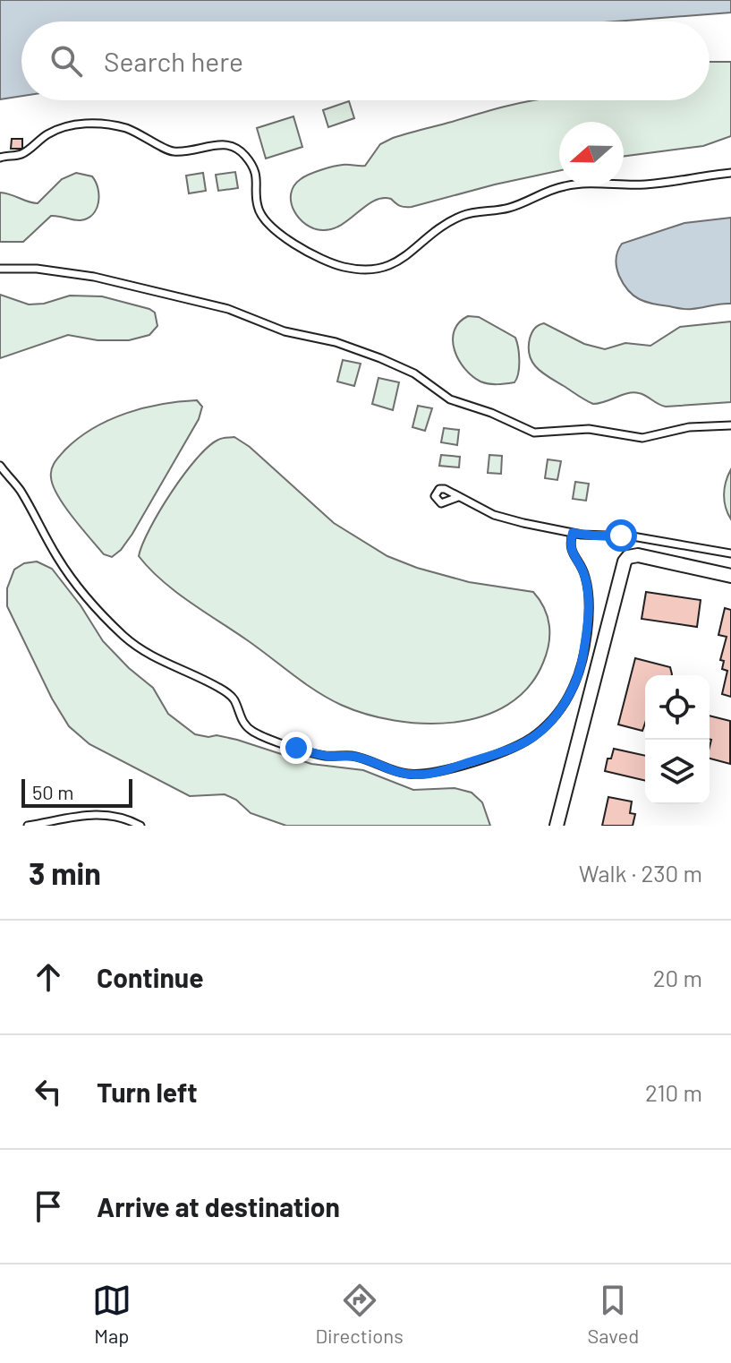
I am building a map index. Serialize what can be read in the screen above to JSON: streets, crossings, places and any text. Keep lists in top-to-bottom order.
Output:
{
  "scale_bar": "50 m",
  "north": "left",
  "page": {
    "search": "Search here",
    "scale": "50 m",
    "heading": ["3 min", "Walk · 230 m"],
    "list": [
      ["Continue", "20 m"],
      ["Turn left", "210 m"],
      "Arrive at destination"
    ],
    "nav": ["Map", "Directions", "Saved"]
  }
}
